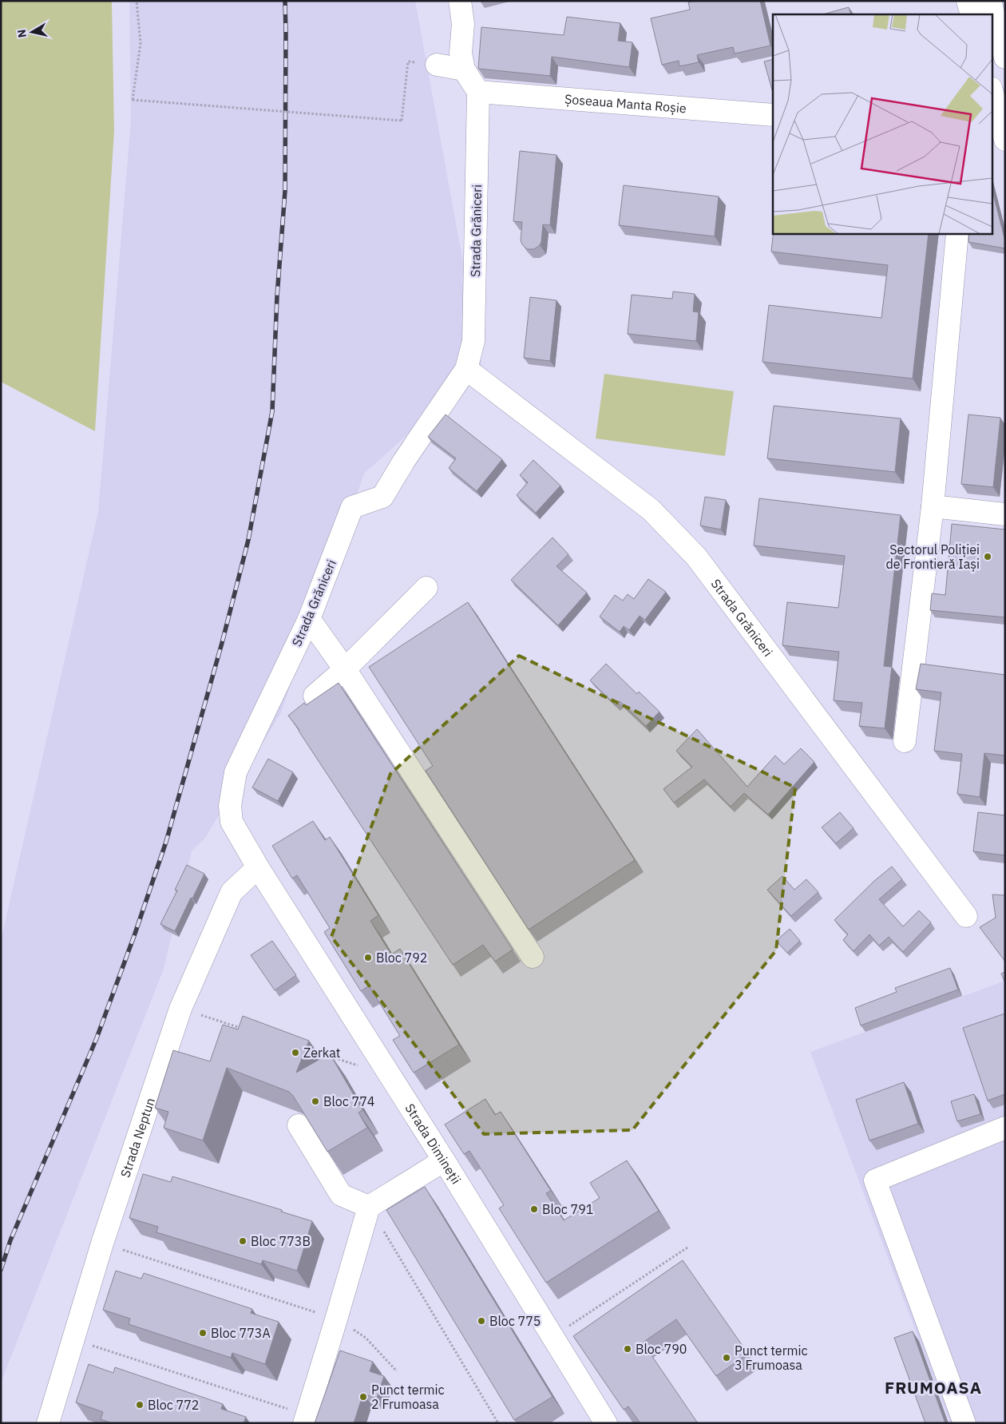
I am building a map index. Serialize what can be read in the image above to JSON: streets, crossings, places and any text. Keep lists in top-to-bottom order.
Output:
{
  "streets": {
    "street": [
      "Șoseaua Manta Roșie",
      "Strada Grăniceri",
      "Strada Neptun",
      "Strada Dimineții"
    ]
  },
  "crossings": [
    ["Șoseaua Manta Roșie", "Strada Grăniceri"],
    ["Strada Grăniceri", "Strada Neptun"],
    ["Strada Grăniceri", "Strada Dimineții"],
    ["Strada Neptun", "Strada Dimineții"]
  ],
  "districts": ["FRUMOASA"],
  "places": [
    "Sectorul Poliției de Frontieră Iași",
    "Bloc 792",
    "Zerkat",
    "Bloc 774",
    "Bloc 791",
    "Bloc 773B",
    "Bloc 775",
    "Bloc 773A",
    "Bloc 790",
    "Punct termic 3 Frumoasa",
    "Punct termic 2 Frumoasa",
    "Bloc 772"
  ],
  "north": "left"
}
